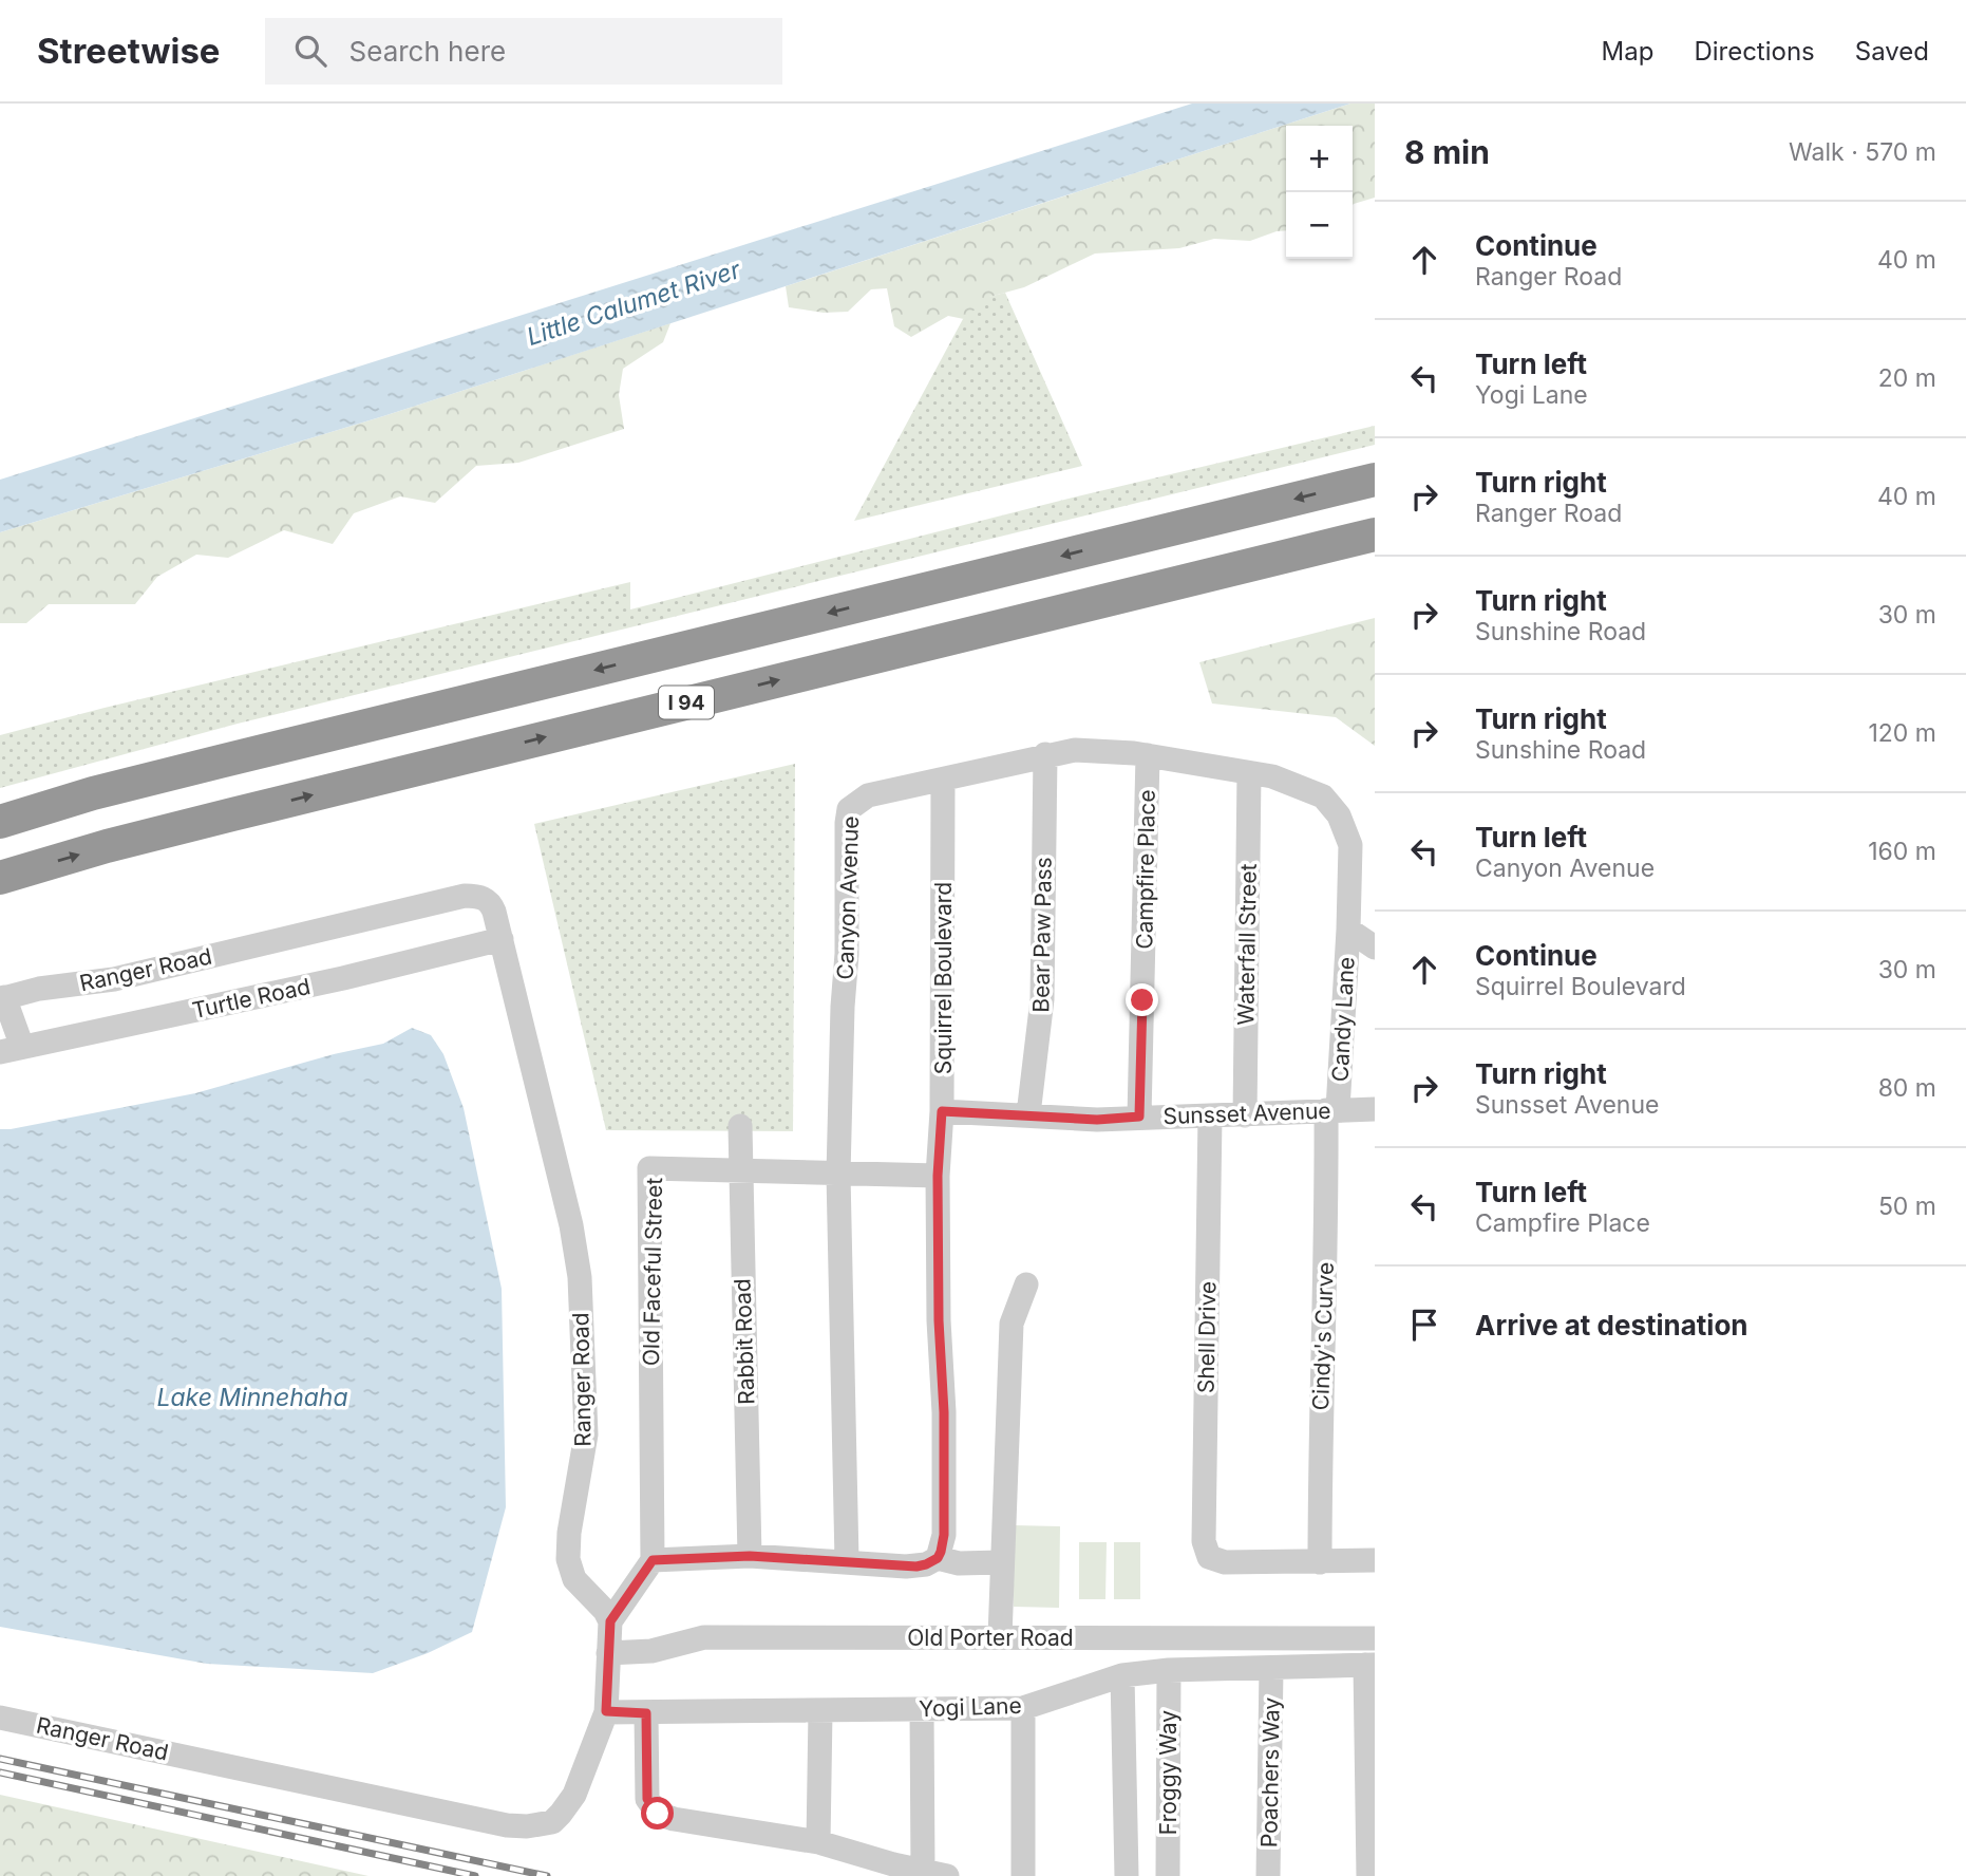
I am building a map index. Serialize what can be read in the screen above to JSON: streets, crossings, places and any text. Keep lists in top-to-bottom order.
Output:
{
  "streets": {
    "highway": ["I 94"],
    "street": [
      "Campfire Place",
      "Canyon Avenue",
      "Bear Paw Pass",
      "Waterfall Street",
      "Ranger Road",
      "Squirrel Boulevard",
      "Turtle Road",
      "Candy Lane",
      "Sunsset Avenue",
      "Old Faceful Street",
      "Cindy's Curve",
      "Shell Drive",
      "Rabbit Road",
      "Old Porter Road",
      "Yogi Lane",
      "Froggy Way",
      "Poachers Way"
    ]
  },
  "crossings": [
    ["Campfire Place", "Canyon Avenue"],
    ["Campfire Place", "Sunsset Avenue"],
    ["Canyon Avenue", "Bear Paw Pass"],
    ["Canyon Avenue", "Waterfall Street"],
    ["Canyon Avenue", "Squirrel Boulevard"],
    ["Canyon Avenue", "Candy Lane"],
    ["Canyon Avenue", "Old Faceful Street"],
    ["Bear Paw Pass", "Sunsset Avenue"],
    ["Waterfall Street", "Sunsset Avenue"],
    ["Ranger Road", "Turtle Road"],
    ["Ranger Road", "Old Porter Road"],
    ["Ranger Road", "Yogi Lane"],
    ["Squirrel Boulevard", "Sunsset Avenue"],
    ["Squirrel Boulevard", "Old Faceful Street"],
    ["Candy Lane", "Sunsset Avenue"],
    ["Candy Lane", "Cindy's Curve"],
    ["Sunsset Avenue", "Cindy's Curve"],
    ["Sunsset Avenue", "Shell Drive"],
    ["Old Faceful Street", "Rabbit Road"],
    ["Cindy's Curve", "Shell Drive"],
    ["Yogi Lane", "Froggy Way"],
    ["Yogi Lane", "Poachers Way"]
  ],
  "water": ["Little Calumet River", "Lake Minnehaha"],
  "page": {
    "header": "Streetwise",
    "search": "Search here",
    "nav": ["Map", "Directions", "Saved"],
    "heading": ["8 min", "Walk · 570 m"],
    "map_buttons": ["+", "−"],
    "list": [
      ["Continue", "Ranger Road", "40 m"],
      ["Turn left", "Yogi Lane", "20 m"],
      ["Turn right", "Ranger Road", "40 m"],
      ["Turn right", "Sunshine Road", "30 m"],
      ["Turn right", "Sunshine Road", "120 m"],
      ["Turn left", "Canyon Avenue", "160 m"],
      ["Continue", "Squirrel Boulevard", "30 m"],
      ["Turn right", "Sunsset Avenue", "80 m"],
      ["Turn left", "Campfire Place", "50 m"],
      "Arrive at destination"
    ]
  }
}
